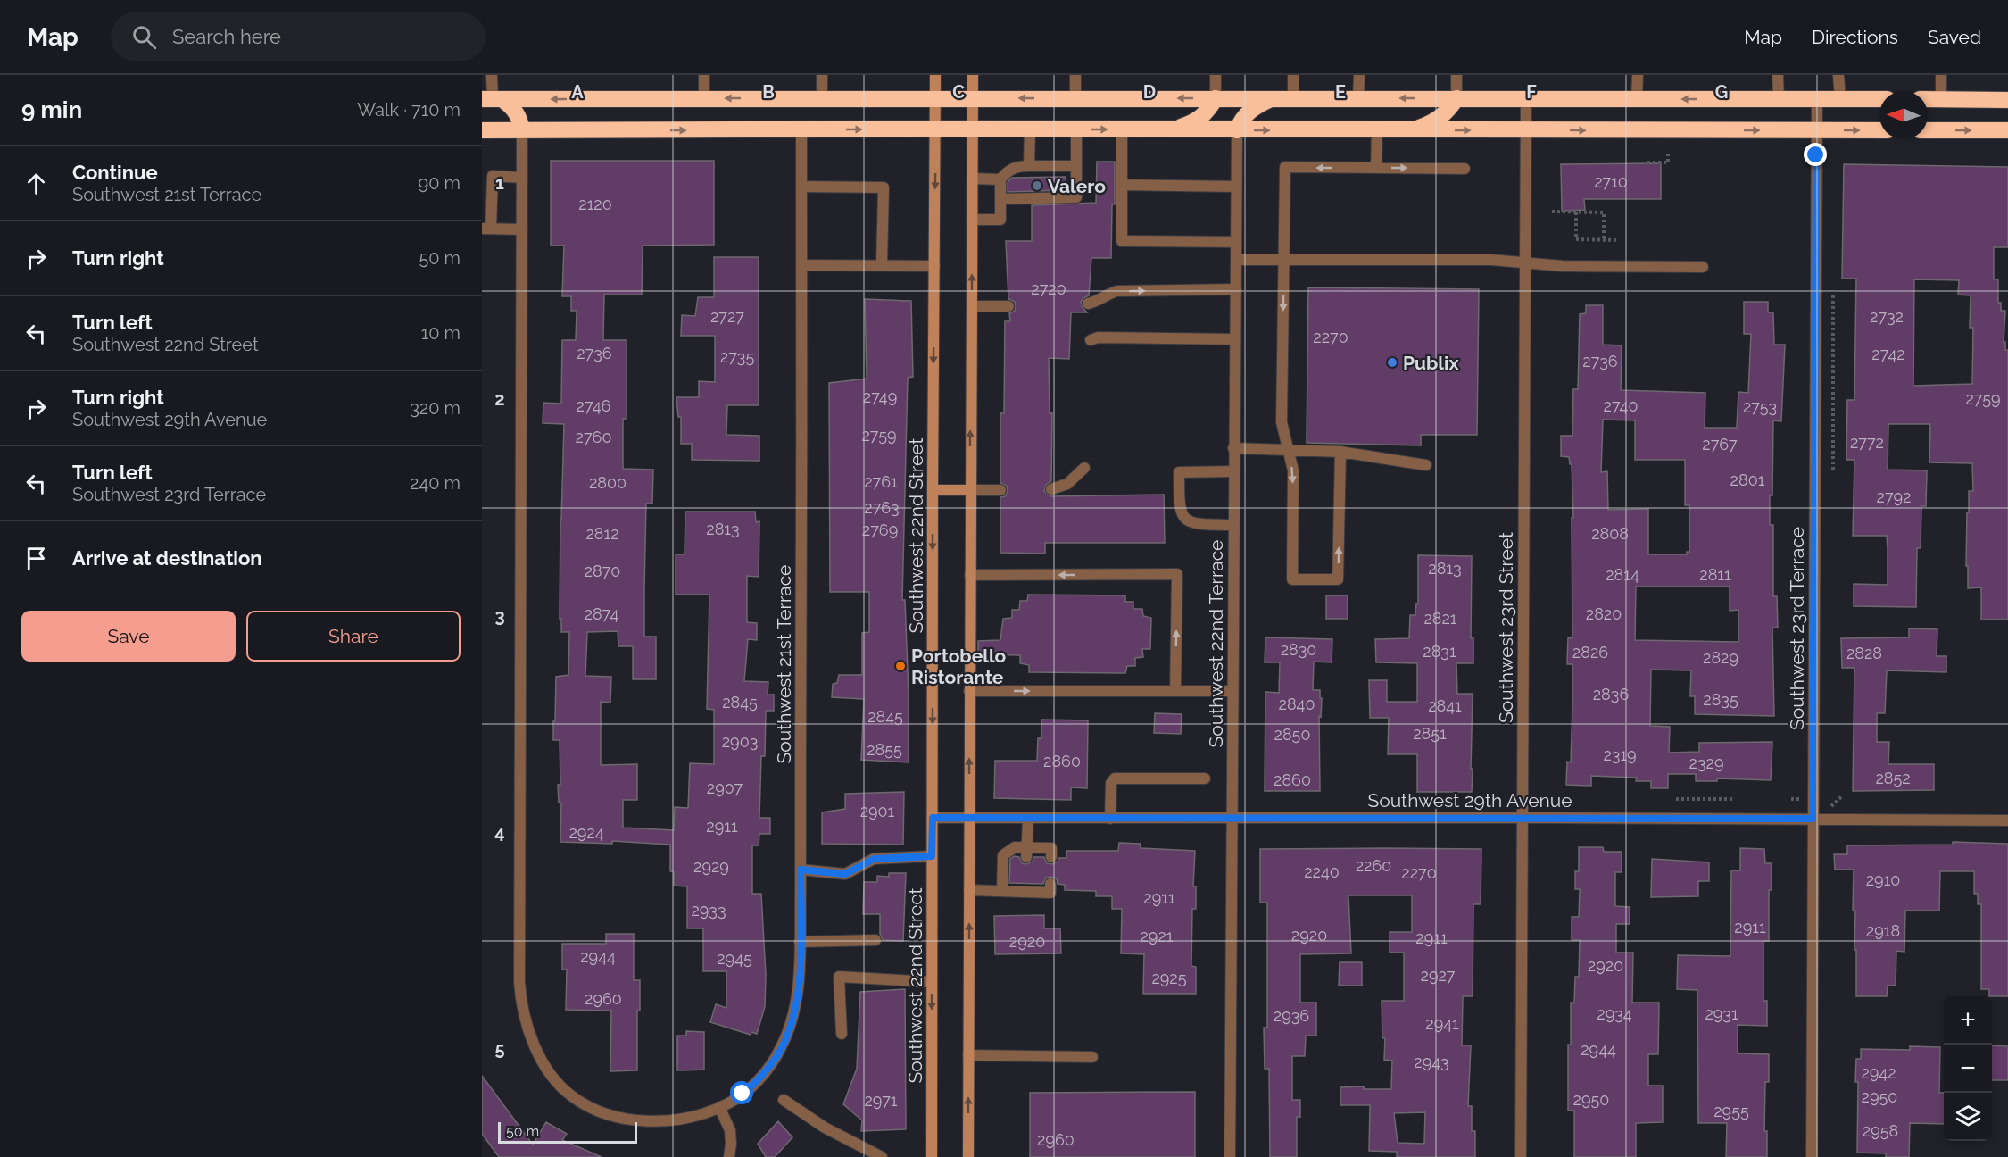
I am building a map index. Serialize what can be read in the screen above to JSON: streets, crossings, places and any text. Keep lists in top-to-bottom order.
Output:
{
  "streets": {
    "main road": ["Southwest 22nd Street"],
    "street": [
      "Southwest 23rd Street",
      "Southwest 23rd Terrace",
      "Southwest 22nd Terrace",
      "Southwest 21st Terrace",
      "Southwest 29th Avenue"
    ]
  },
  "crossings": [
    ["Southwest 22nd Street", "Southwest 29th Avenue"],
    ["Southwest 23rd Street", "Southwest 29th Avenue"],
    ["Southwest 23rd Terrace", "Southwest 29th Avenue"],
    ["Southwest 22nd Terrace", "Southwest 29th Avenue"]
  ],
  "places": ["Valero", "Publix", "Portobello Ristorante"],
  "house_numbers": [
    "2710",
    "2120",
    "2720",
    "2727",
    "2732",
    "2270",
    "2736",
    "2742",
    "2735",
    "2736",
    "2749",
    "2759",
    "2746",
    "2740",
    "2753",
    "2759",
    "2760",
    "2772",
    "2767",
    "2801",
    "2761",
    "2800",
    "2792",
    "2763",
    "2813",
    "2769",
    "2812",
    "2808",
    "2813",
    "2870",
    "2814",
    "2811",
    "2874",
    "2820",
    "2821",
    "2830",
    "2831",
    "2826",
    "2828",
    "2829",
    "2836",
    "2835",
    "2845",
    "2840",
    "2841",
    "2845",
    "2851",
    "2850",
    "2903",
    "2855",
    "2319",
    "2860",
    "2329",
    "2852",
    "2860",
    "2907",
    "2901",
    "2911",
    "2924",
    "2260",
    "2929",
    "2240",
    "2270",
    "2910",
    "2911",
    "2933",
    "2911",
    "2918",
    "2920",
    "2921",
    "2911",
    "2920",
    "2944",
    "2945",
    "2920",
    "2927",
    "2925",
    "2960",
    "2934",
    "2931",
    "2936",
    "2941",
    "2944",
    "2943",
    "2942",
    "2950",
    "2950",
    "2971",
    "2955",
    "2958",
    "2960"
  ],
  "scale_bar": "50 m",
  "north": "left",
  "page": {
    "header": "Map",
    "search": "Search here",
    "nav": ["Map", "Directions", "Saved"],
    "heading": ["9 min", "Walk · 710 m"],
    "list": [
      ["Continue", "Southwest 21st Terrace", "90 m"],
      ["Turn right", "50 m"],
      ["Turn left", "Southwest 22nd Street", "10 m"],
      ["Turn right", "Southwest 29th Avenue", "320 m"],
      ["Turn left", "Southwest 23rd Terrace", "240 m"],
      "Arrive at destination"
    ],
    "buttons": ["Save", "Share"],
    "map_buttons": ["+", "−"],
    "scale": "50 m"
  },
  "grid": {
    "columns": [
      "A",
      "B",
      "C",
      "D",
      "E",
      "F",
      "G"
    ],
    "rows": [
      "1",
      "2",
      "3",
      "4",
      "5"
    ]
  }
}
